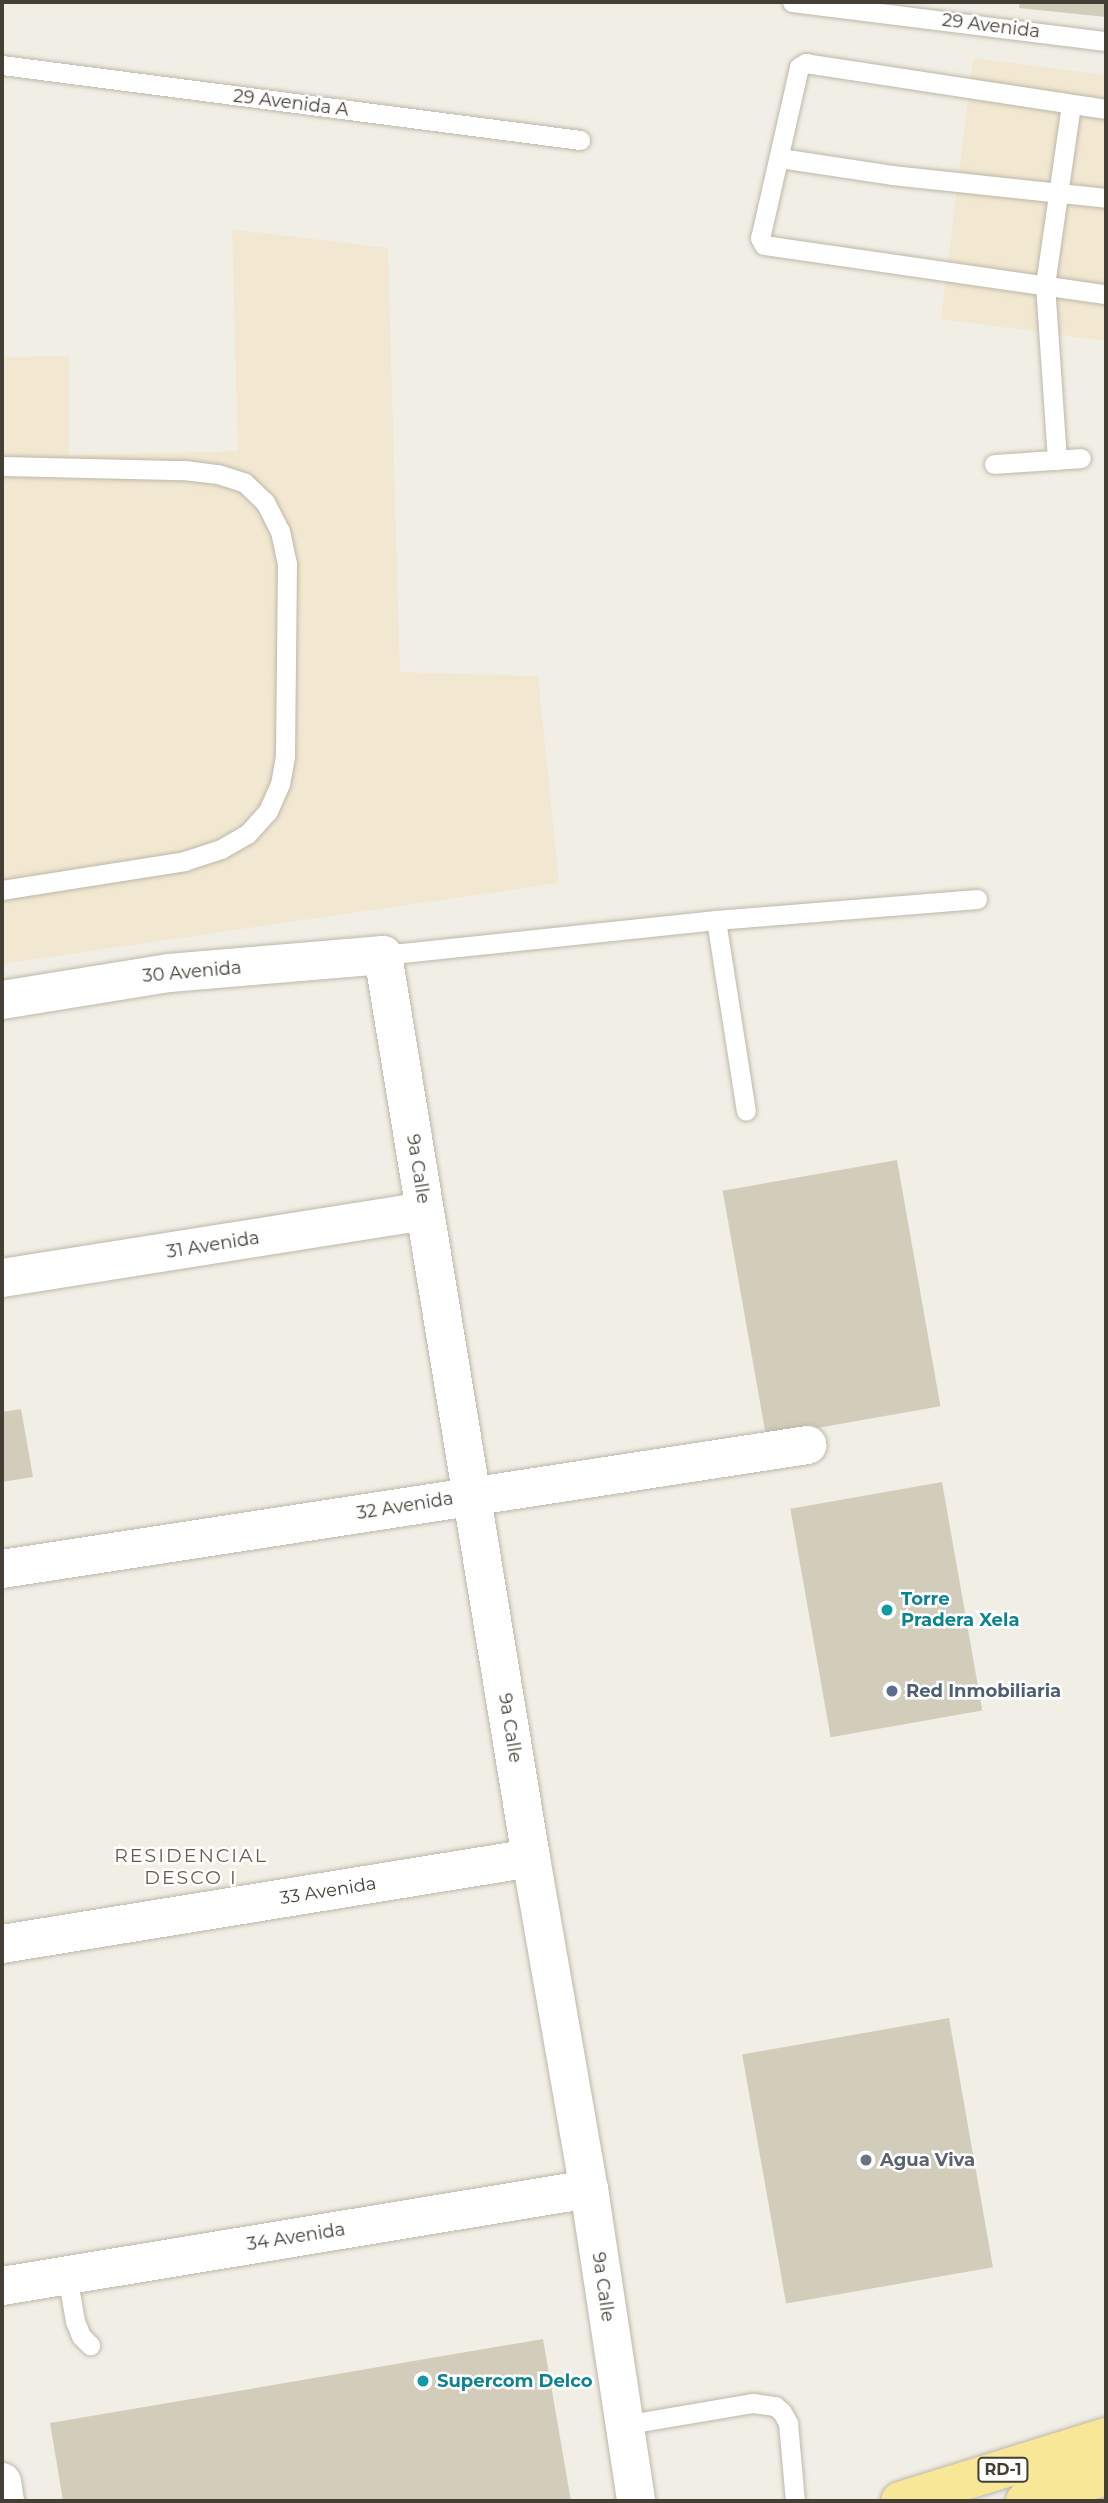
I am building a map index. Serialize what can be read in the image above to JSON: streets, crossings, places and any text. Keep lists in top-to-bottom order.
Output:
{
  "streets": {
    "main road": ["RD-1"],
    "street": [
      "30 Avenida",
      "9a Calle",
      "31 Avenida",
      "32 Avenida",
      "33 Avenida",
      "34 Avenida"
    ],
    "lane": ["29 Avenida", "29 Avenida A"]
  },
  "crossings": [
    ["30 Avenida", "9a Calle"],
    ["9a Calle", "31 Avenida"],
    ["9a Calle", "32 Avenida"],
    ["9a Calle", "33 Avenida"],
    ["9a Calle", "34 Avenida"]
  ],
  "districts": ["RESIDENCIAL DESCO I"],
  "places": [
    "Torre Pradera Xela",
    "Red Inmobiliaria",
    "Agua Viva",
    "Supercom Delco"
  ]
}
